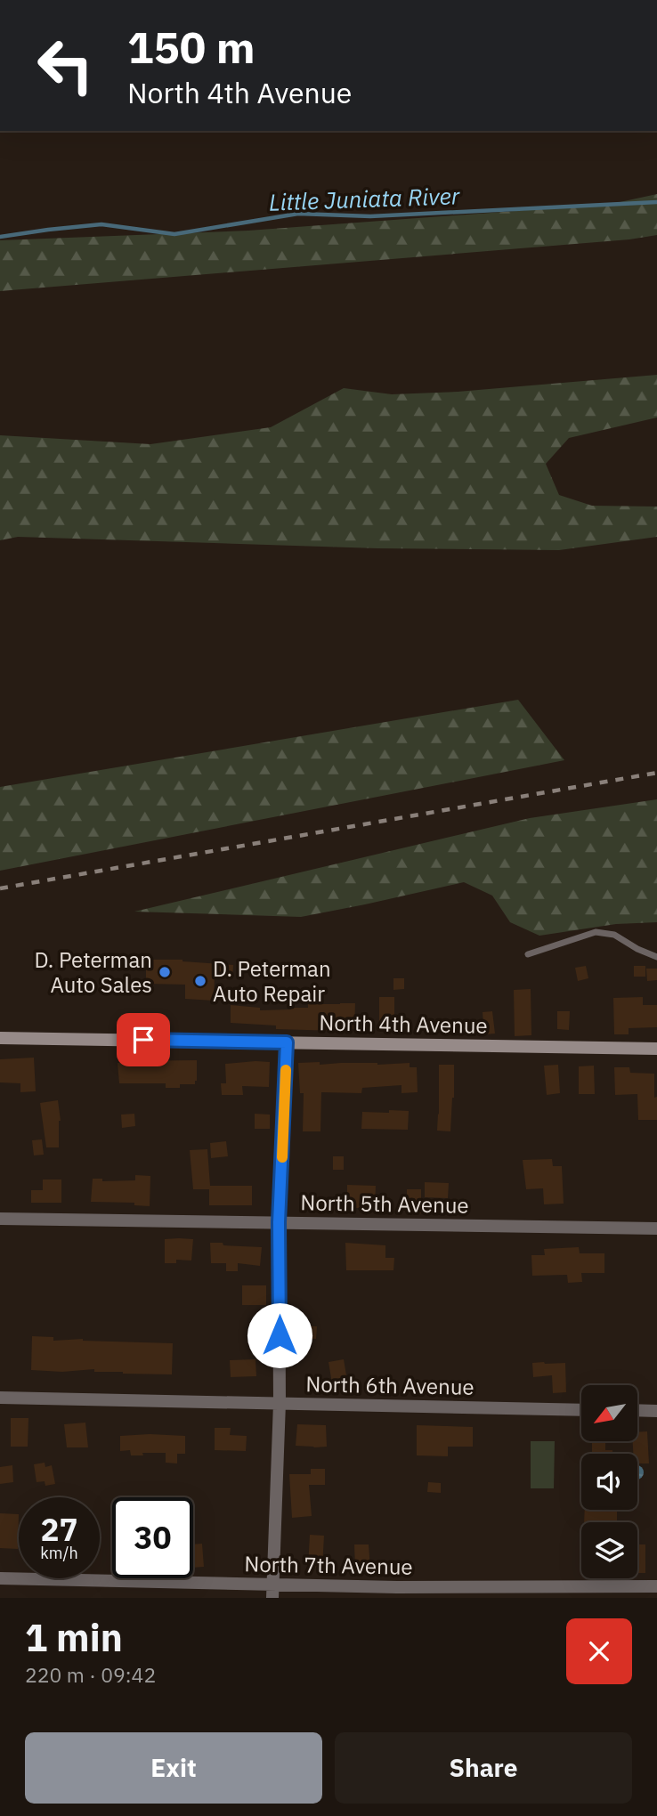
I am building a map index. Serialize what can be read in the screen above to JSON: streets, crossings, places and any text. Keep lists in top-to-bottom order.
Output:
{
  "streets": {
    "main road": ["North 4th Avenue"],
    "street": ["North 5th Avenue", "North 6th Avenue", "North 7th Avenue"]
  },
  "water": ["Little Juniata River"],
  "places": ["D. Peterman Auto Sales", "D. Peterman Auto Repair"],
  "north": "bottom left",
  "page": {
    "turn": ["150 m", "North 4th Avenue"],
    "speed": "27 km/h",
    "limit": "30",
    "heading": ["1 min", "220 m · 09:42"],
    "buttons": ["Exit", "Share"]
  }
}
